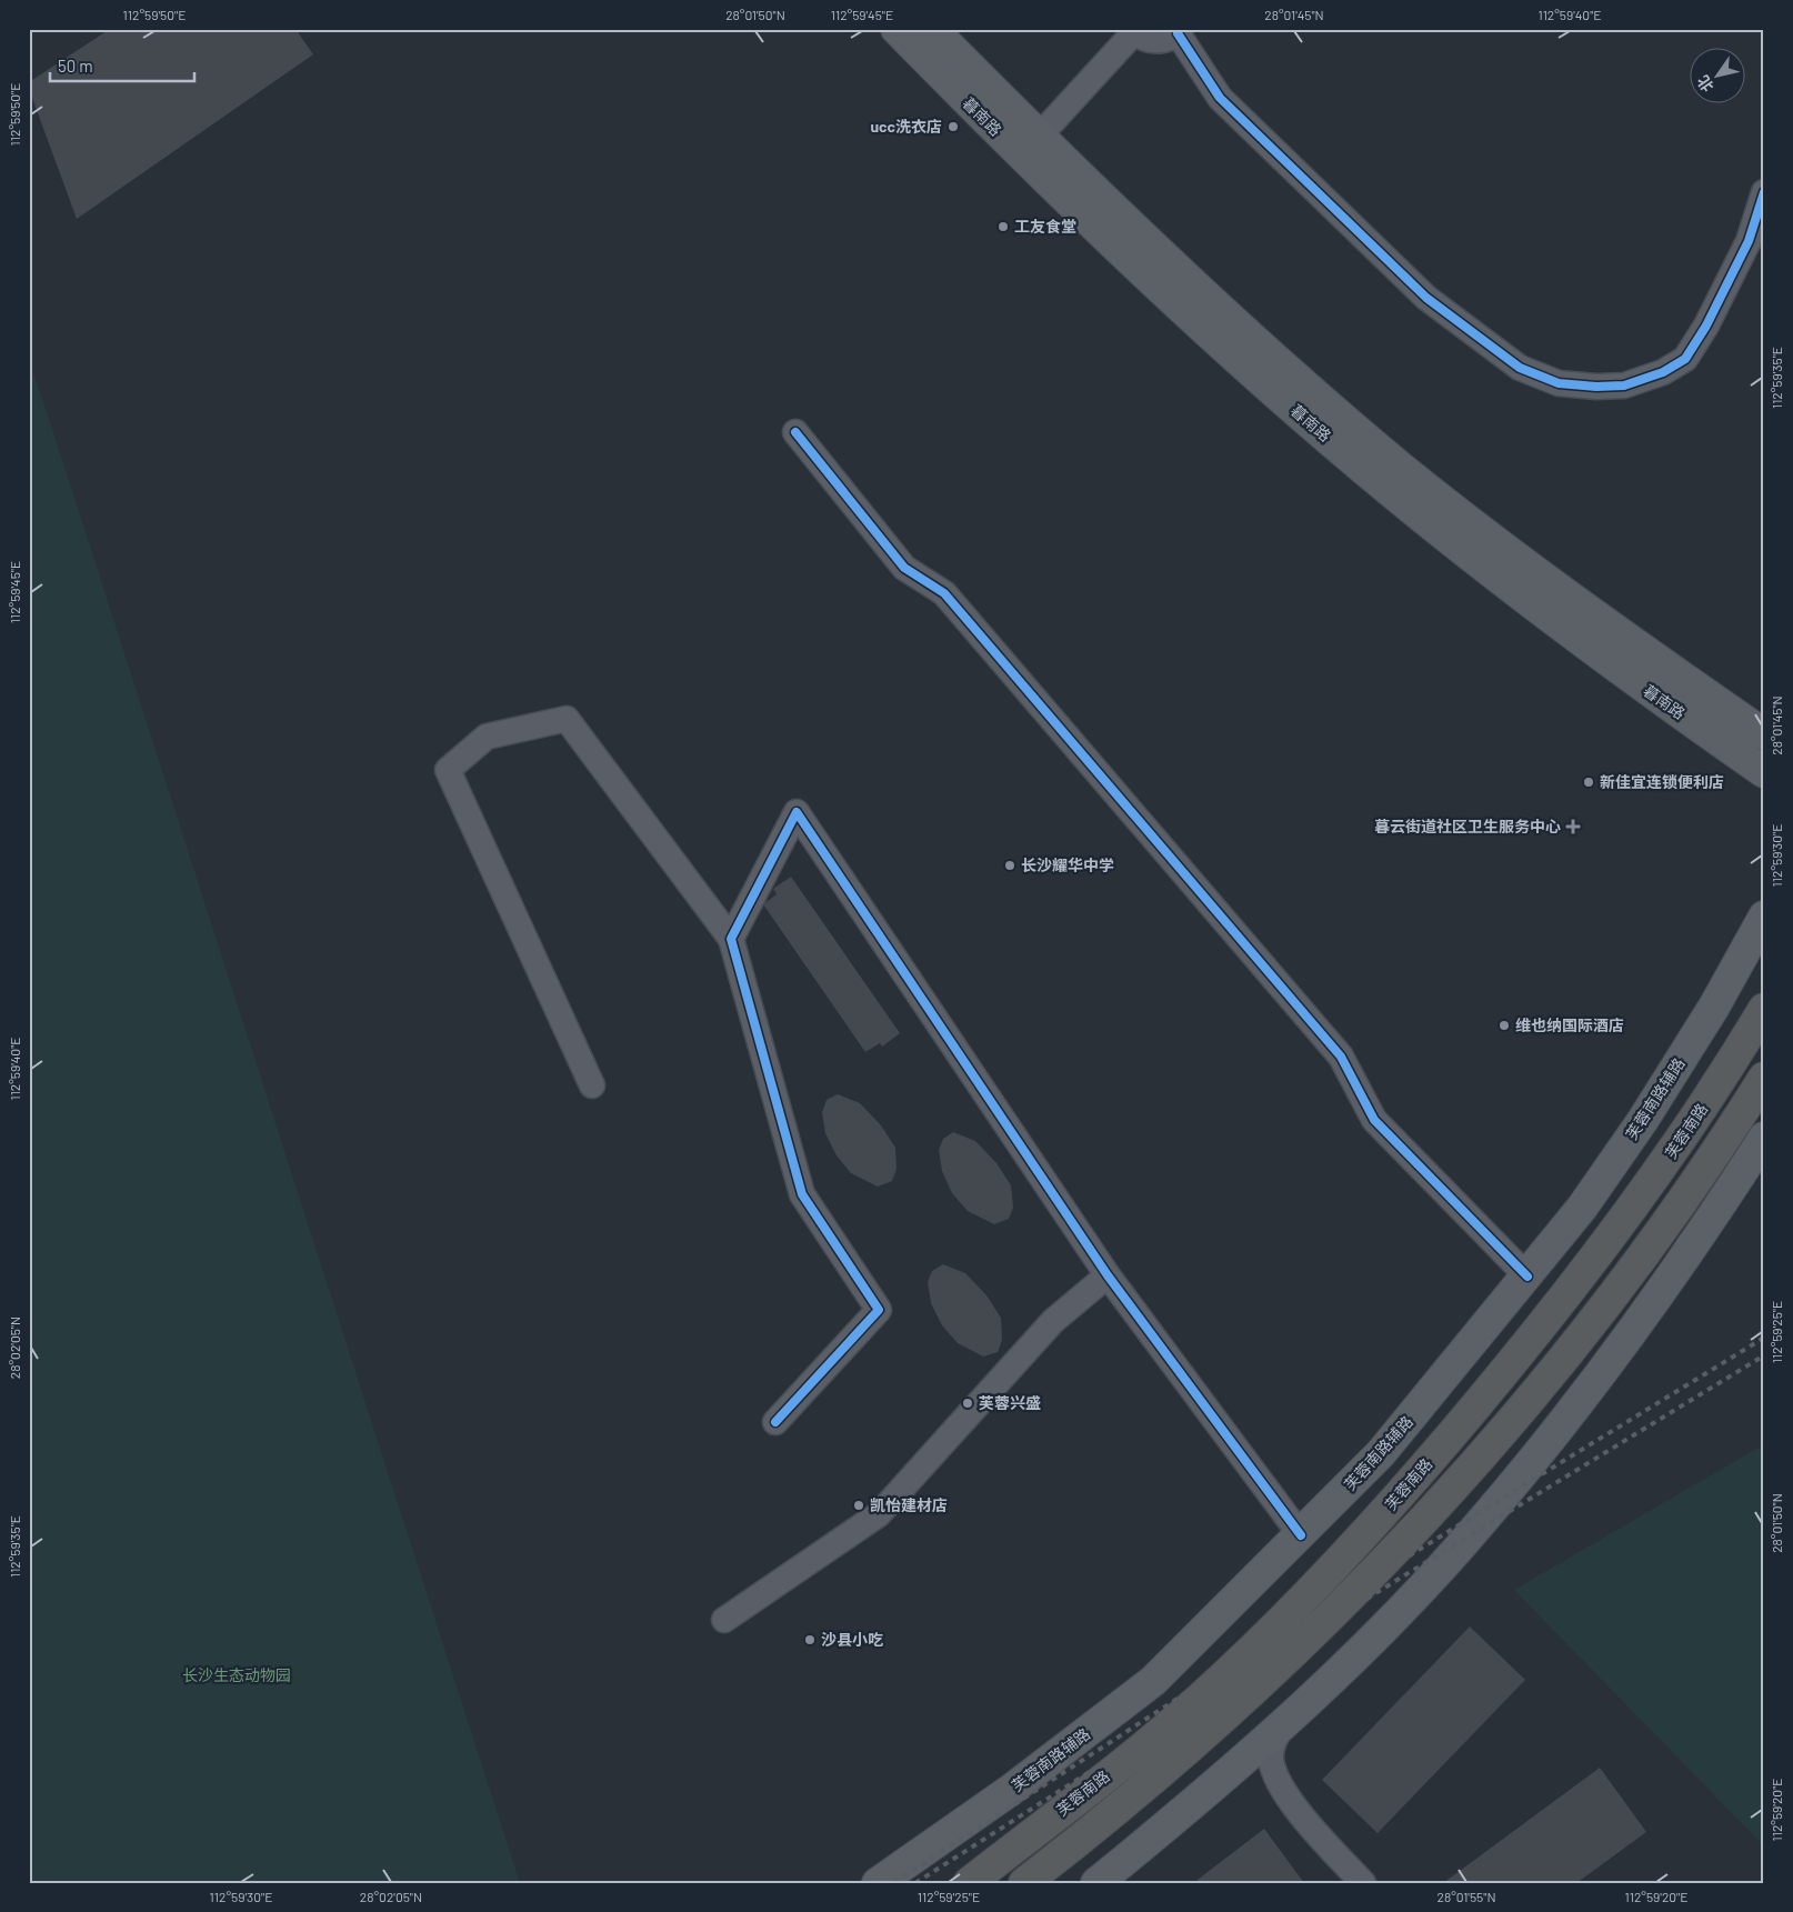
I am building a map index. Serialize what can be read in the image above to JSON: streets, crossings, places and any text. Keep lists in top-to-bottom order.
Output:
{
  "streets": {
    "highway": ["芙蓉南路"],
    "main road": ["暮南路", "芙蓉南路辅路"]
  },
  "parks": ["长沙生态动物园"],
  "places": {
    "other": [
      "ucc洗衣店",
      "工友食堂",
      "新佳宜连锁便利店",
      "长沙耀华中学",
      "维也纳国际酒店",
      "芙蓉兴盛",
      "凯怡建材店",
      "沙县小吃"
    ],
    "health": ["暮云街道社区卫生服务中心"]
  },
  "scale_bar": "50 m",
  "north": "bottom left",
  "coordinates": [
    "112°59'50\"E",
    "28°01'50\"N",
    "112°59'45\"E",
    "28°01'45\"N",
    "112°59'40\"E",
    "112°59'35\"E",
    "112°59'30\"E",
    "112°59'25\"E",
    "28°02'05\"N",
    "112°59'20\"E",
    "28°01'55\"N"
  ]
}
